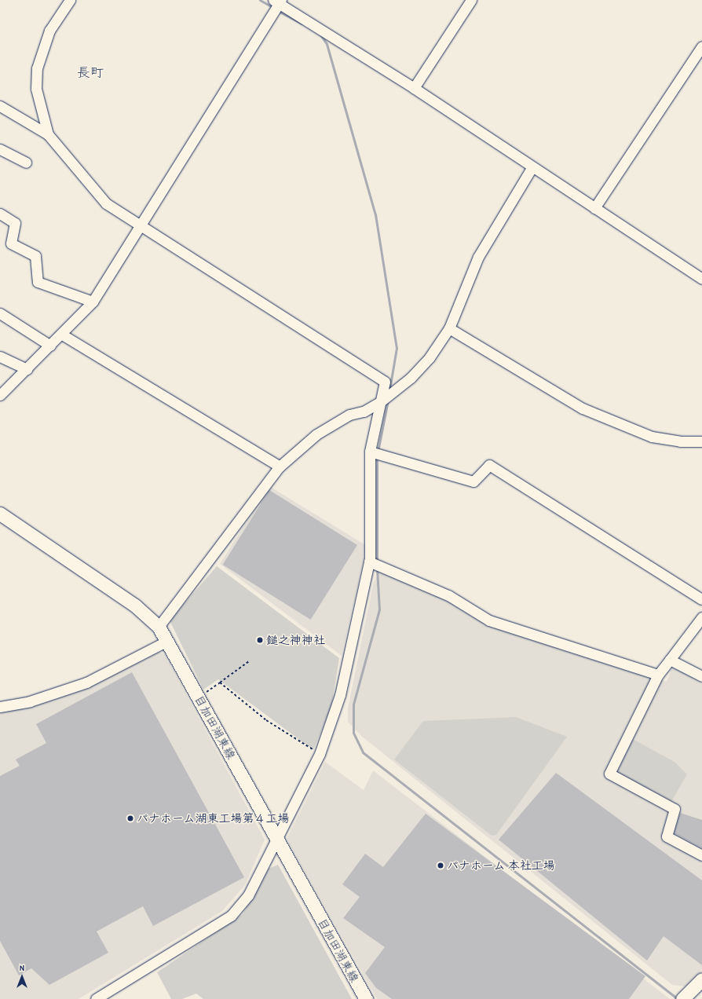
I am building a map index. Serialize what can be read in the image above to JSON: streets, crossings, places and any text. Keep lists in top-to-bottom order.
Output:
{
  "streets": {
    "main road": ["目加田湖東線"]
  },
  "districts": ["長町"],
  "places": ["鎚之神神社", "パナホーム湖東工場第４工場", "パナホーム 本社工場"],
  "north": "top"
}
